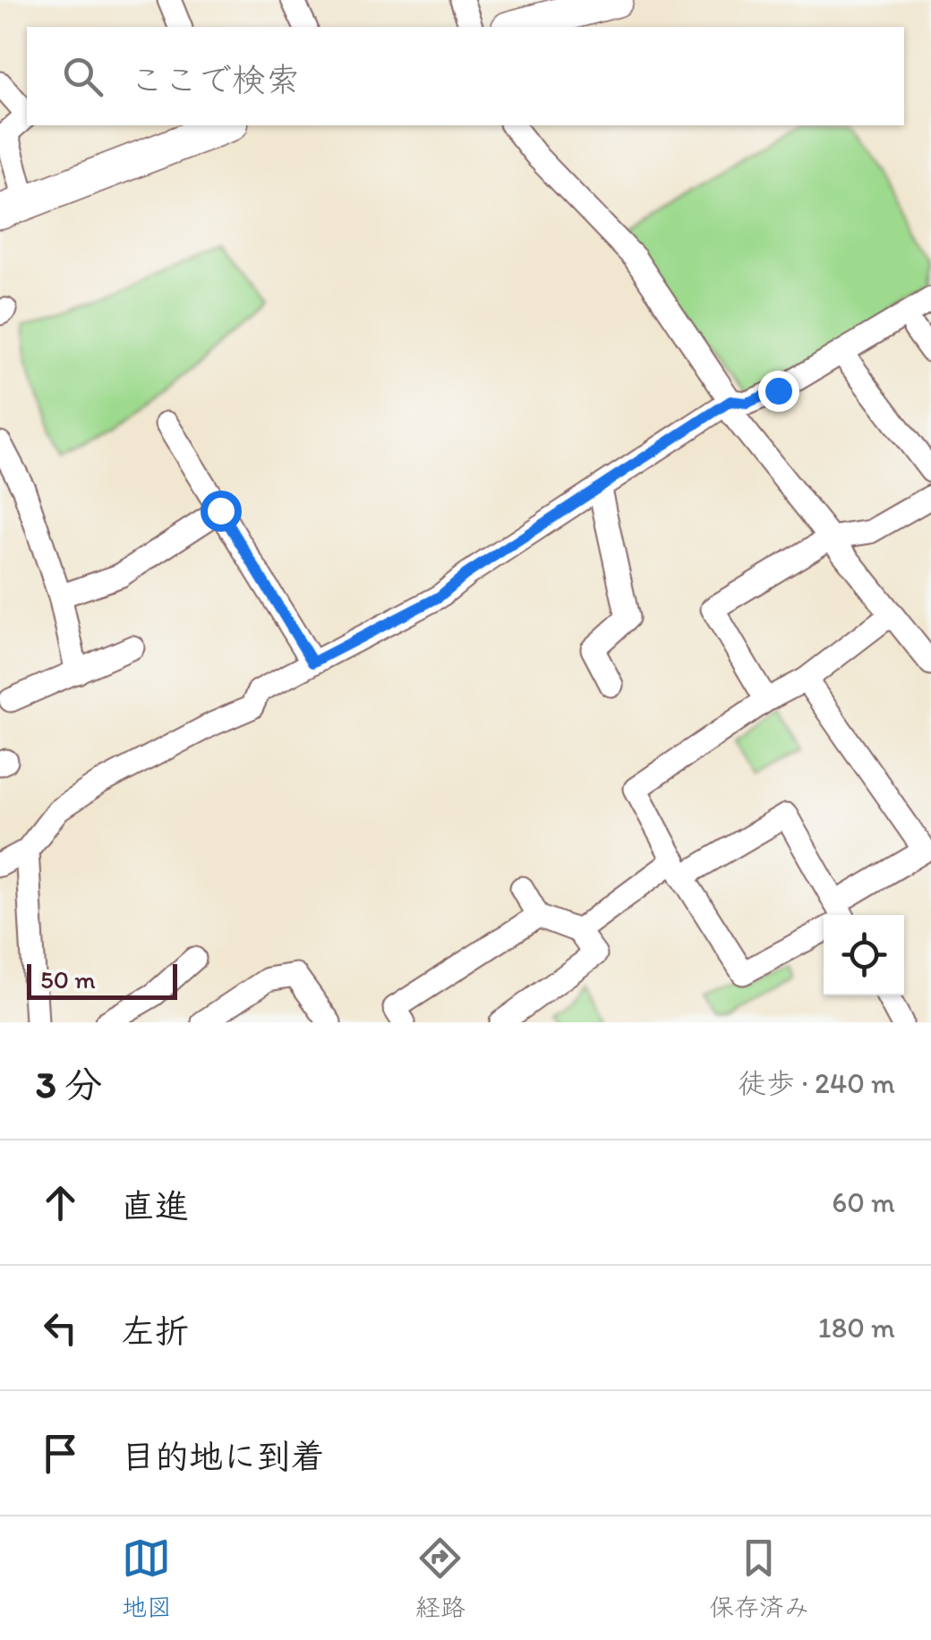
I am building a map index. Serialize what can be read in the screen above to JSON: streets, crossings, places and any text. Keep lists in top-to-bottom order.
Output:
{
  "scale_bar": "50 m",
  "page": {
    "search": "ここで検索",
    "scale": "50 m",
    "heading": ["3 分", "徒歩 · 240 m"],
    "list": [
      ["直進", "60 m"],
      ["左折", "180 m"],
      "目的地に到着"
    ],
    "nav": ["地図", "経路", "保存済み"]
  }
}
